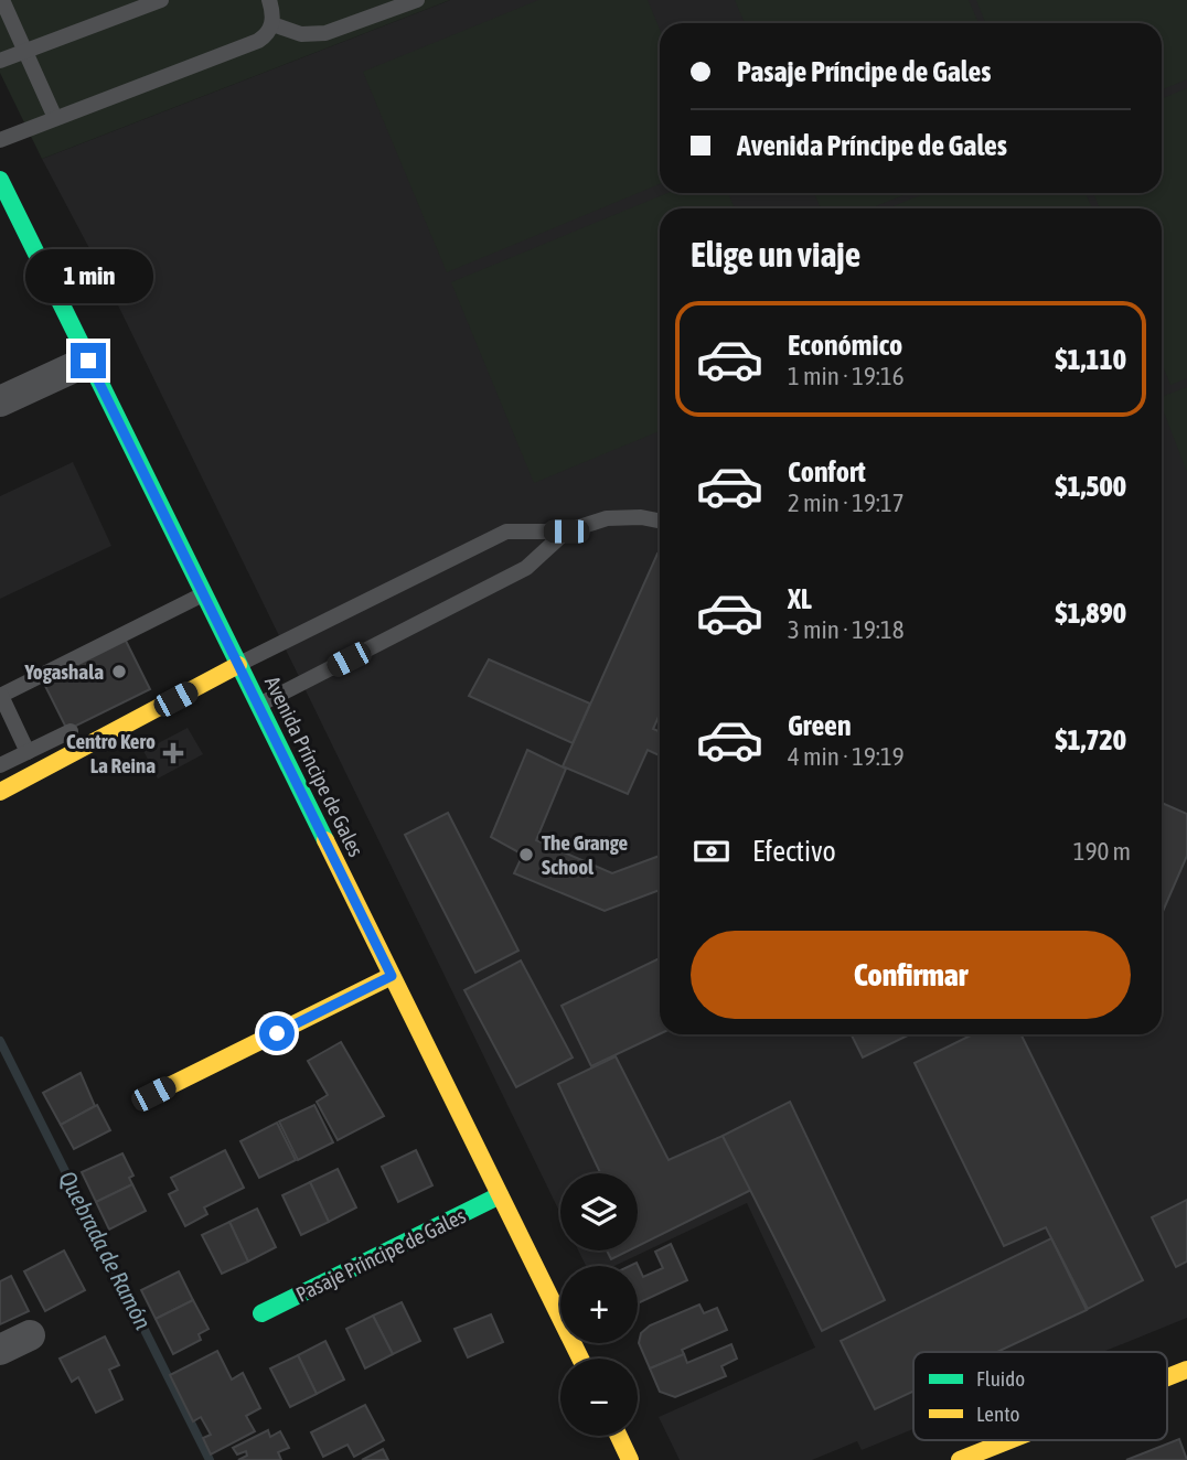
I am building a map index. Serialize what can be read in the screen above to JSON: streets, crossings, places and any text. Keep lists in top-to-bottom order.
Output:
{
  "streets": {
    "main road": ["Avenida Príncipe de Gales", "Pasaje Príncipe de Gales"]
  },
  "crossings": [
    ["Avenida Príncipe de Gales", "Pasaje Príncipe de Gales"]
  ],
  "water": ["Quebrada de Ramón"],
  "places": {
    "other": ["Yogashala", "The Grange School"],
    "health": ["Centro Kero La Reina"]
  },
  "legend": ["Fluido", "Lento"],
  "page": {
    "banner": ["Pasaje Príncipe de Gales", "Avenida Príncipe de Gales"],
    "heading": "Elige un viaje",
    "bubble": "1 min",
    "list": [
      {
        "name": "Económico",
        "note": "1 min · 19:16",
        "value": "$1,110"
      },
      {
        "name": "Confort",
        "note": "2 min · 19:17",
        "value": "$1,500"
      },
      {
        "name": "XL",
        "note": "3 min · 19:18",
        "value": "$1,890"
      },
      {
        "name": "Green",
        "note": "4 min · 19:19",
        "value": "$1,720"
      }
    ],
    "pay": ["Efectivo", "190 m"],
    "buttons": "Confirmar",
    "map_buttons": ["+", "−"]
  }
}
